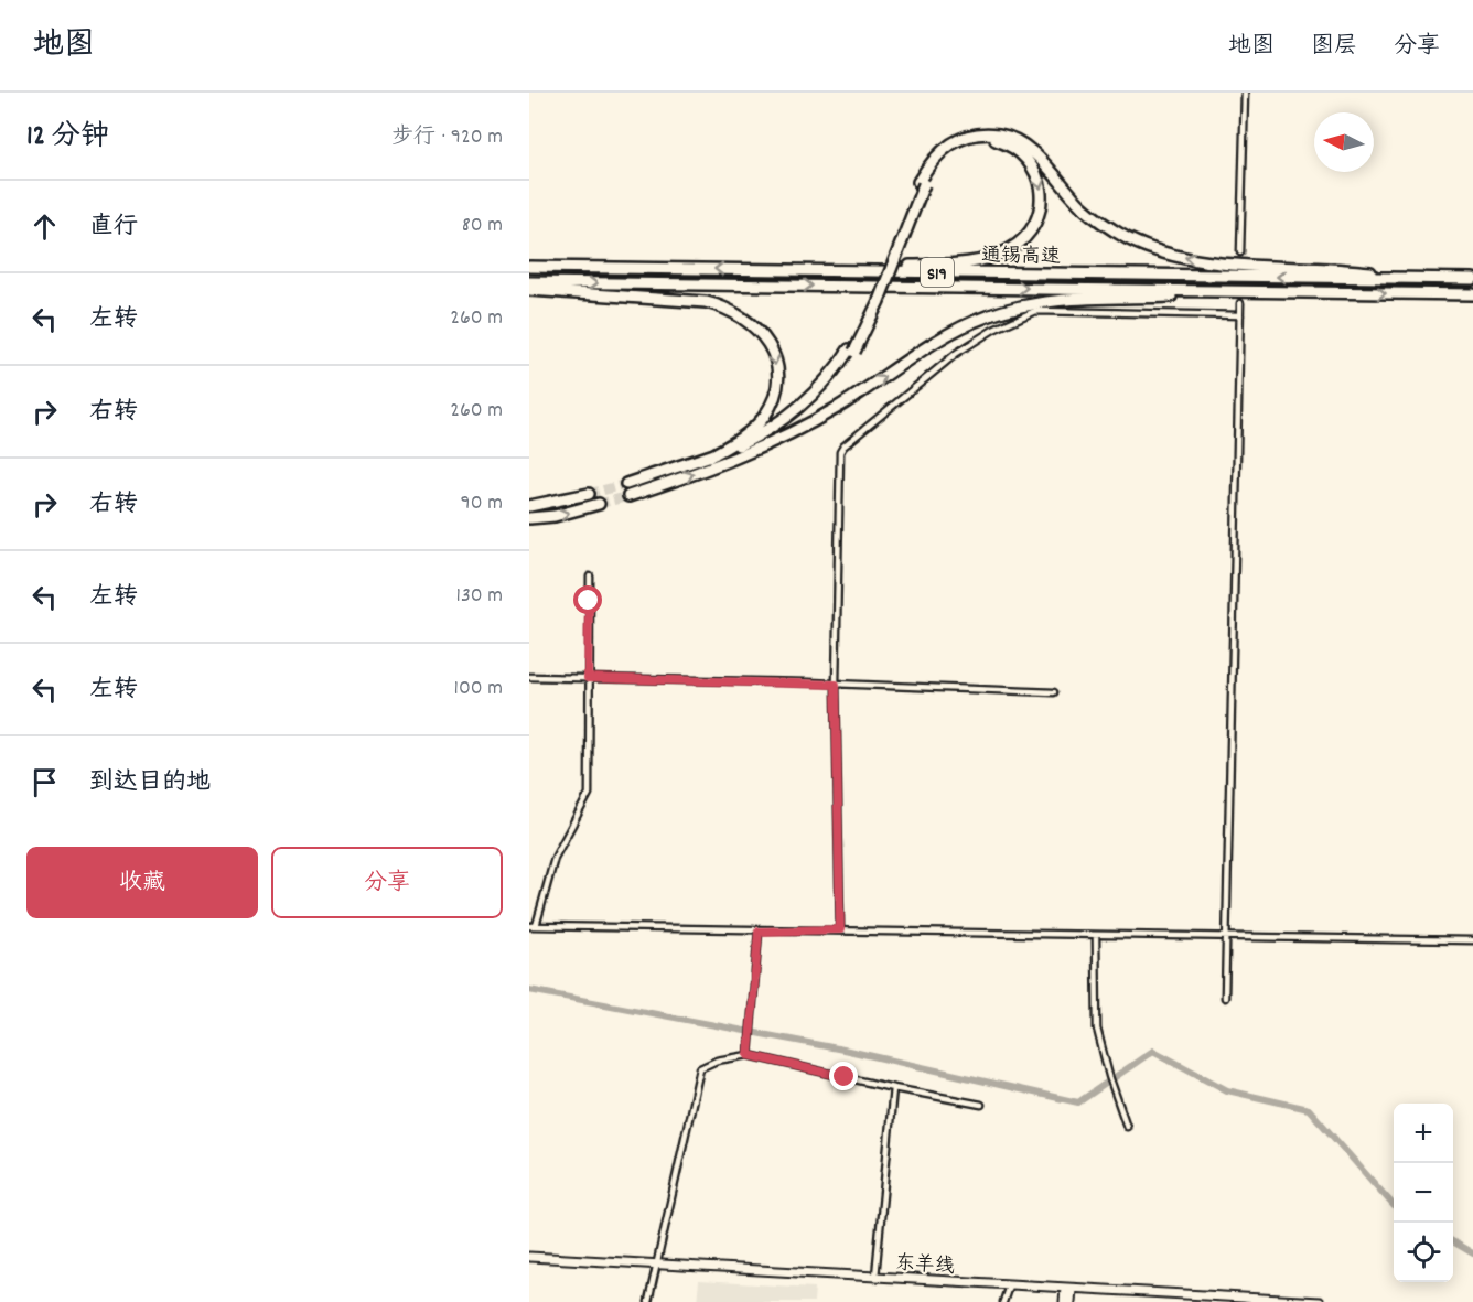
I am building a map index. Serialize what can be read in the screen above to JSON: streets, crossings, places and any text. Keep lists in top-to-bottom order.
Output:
{
  "streets": {
    "highway": ["通锡高速", "S19"],
    "main road": ["东羊线"]
  },
  "north": "left",
  "page": {
    "header": "地图",
    "nav": ["地图", "图层", "分享"],
    "heading": ["12 分钟", "步行 · 920 m"],
    "list": [
      ["直行", "80 m"],
      ["左转", "260 m"],
      ["右转", "260 m"],
      ["右转", "90 m"],
      ["左转", "130 m"],
      ["左转", "100 m"],
      "到达目的地"
    ],
    "buttons": ["收藏", "分享"],
    "map_buttons": ["+", "−"]
  }
}
